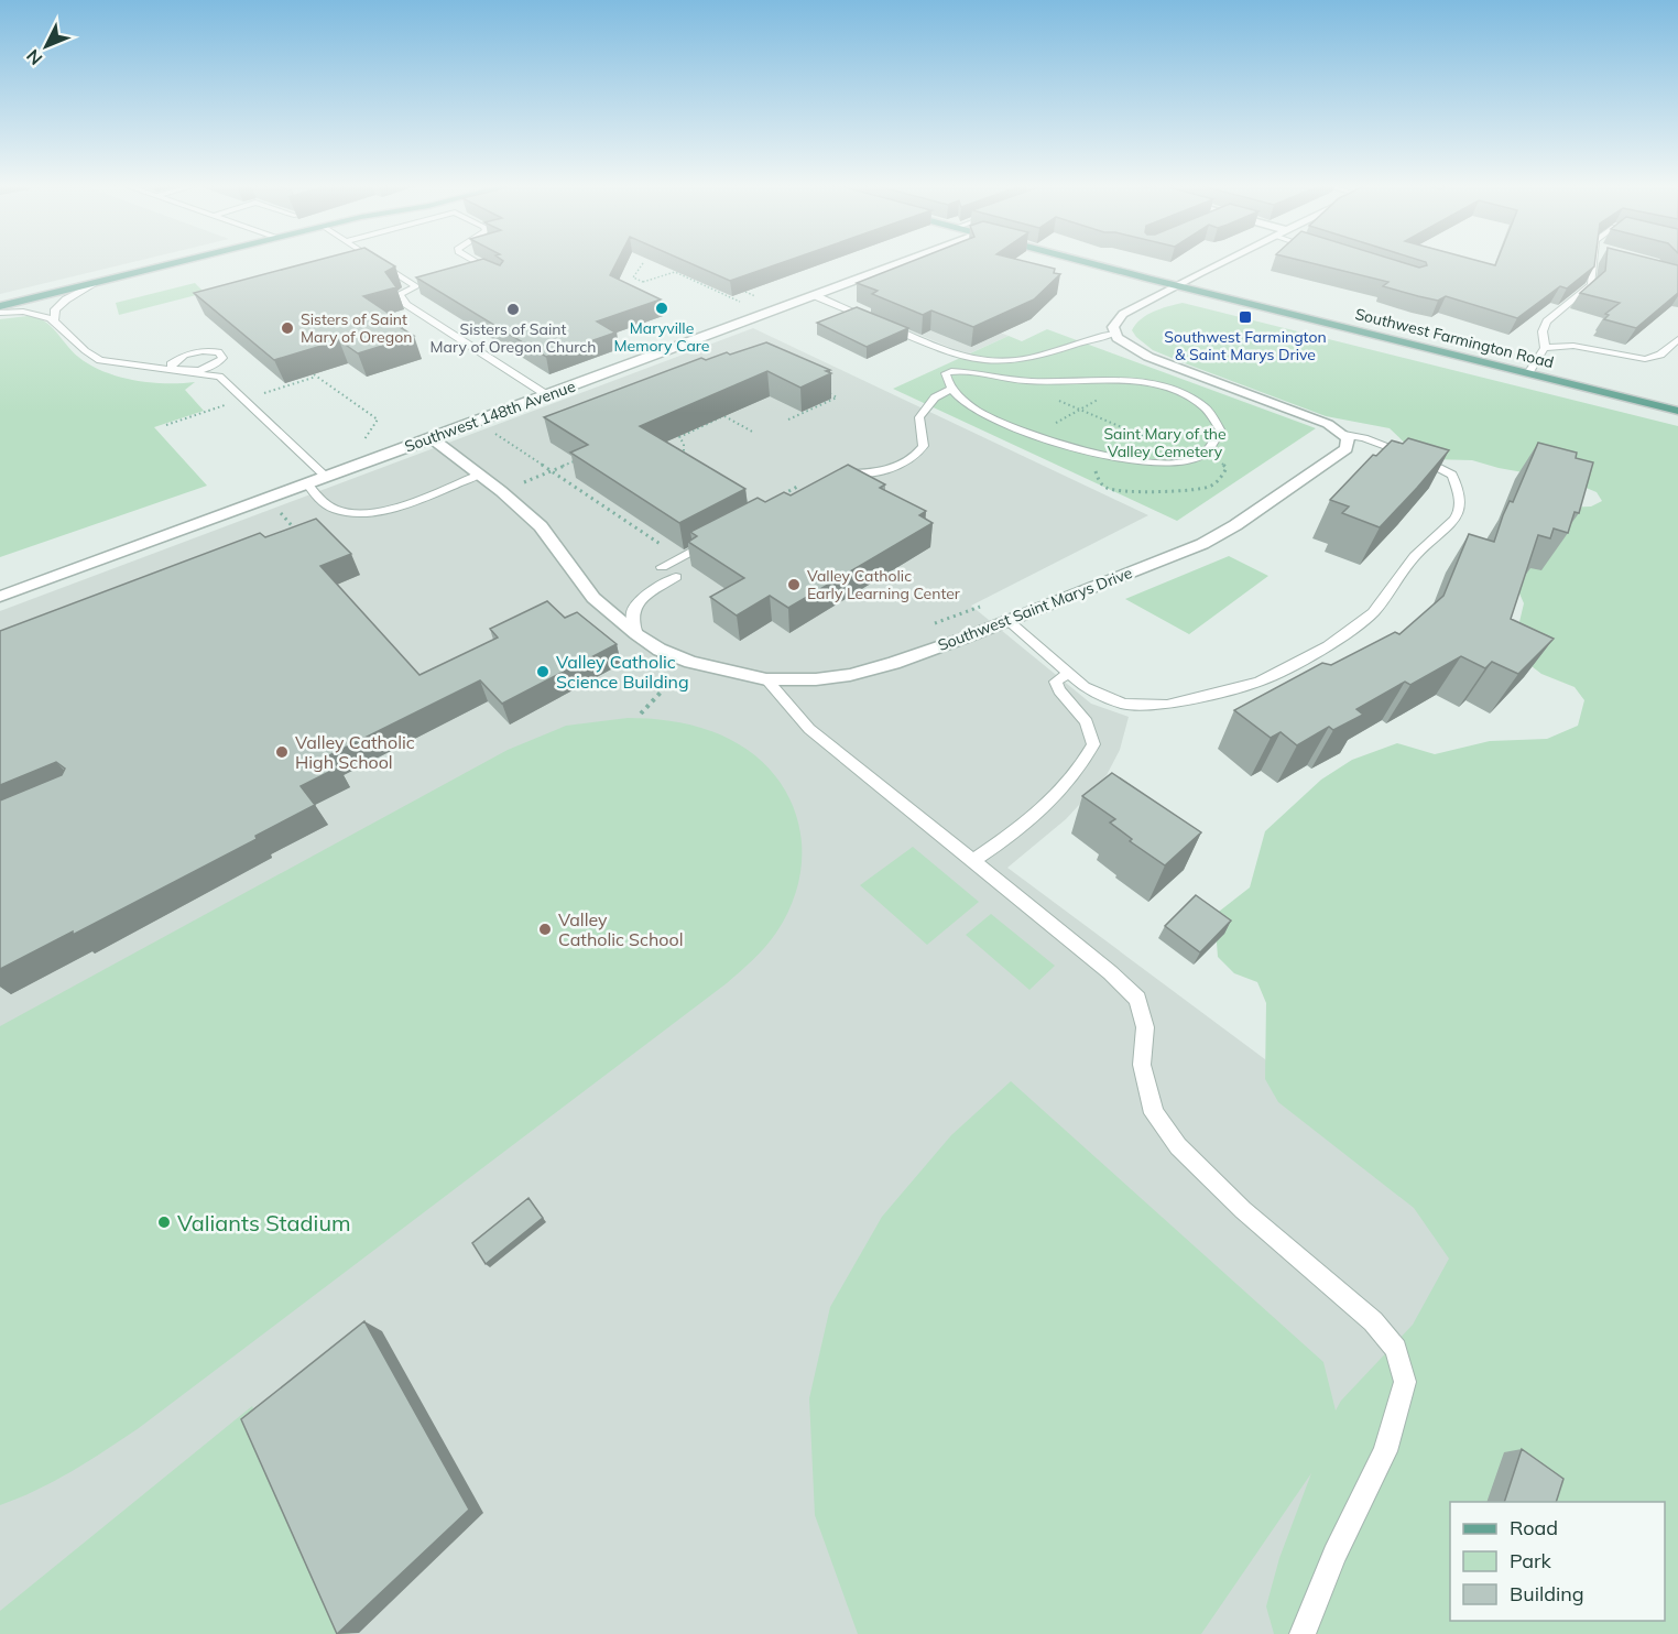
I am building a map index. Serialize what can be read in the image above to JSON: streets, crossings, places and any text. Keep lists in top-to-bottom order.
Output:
{
  "streets": {
    "main road": ["Southwest Farmington Road"],
    "street": ["Southwest 148th Avenue", "Southwest Saint Marys Drive"]
  },
  "crossings": [
    ["Southwest 148th Avenue", "Southwest Saint Marys Drive"]
  ],
  "parks": ["Saint Mary of the Valley Cemetery"],
  "places": {
    "other": [
      "Maryville Memory Care",
      "Sisters of Saint Mary of Oregon Church",
      "Sisters of Saint Mary of Oregon",
      "Valley Catholic Early Learning Center",
      "Valley Catholic Science Building",
      "Valley Catholic High School",
      "Valley Catholic School",
      "Valiants Stadium"
    ],
    "transit": ["Southwest Farmington & Saint Marys Drive"]
  },
  "legend": ["Road", "Park", "Building"],
  "north": "bottom left"
}
